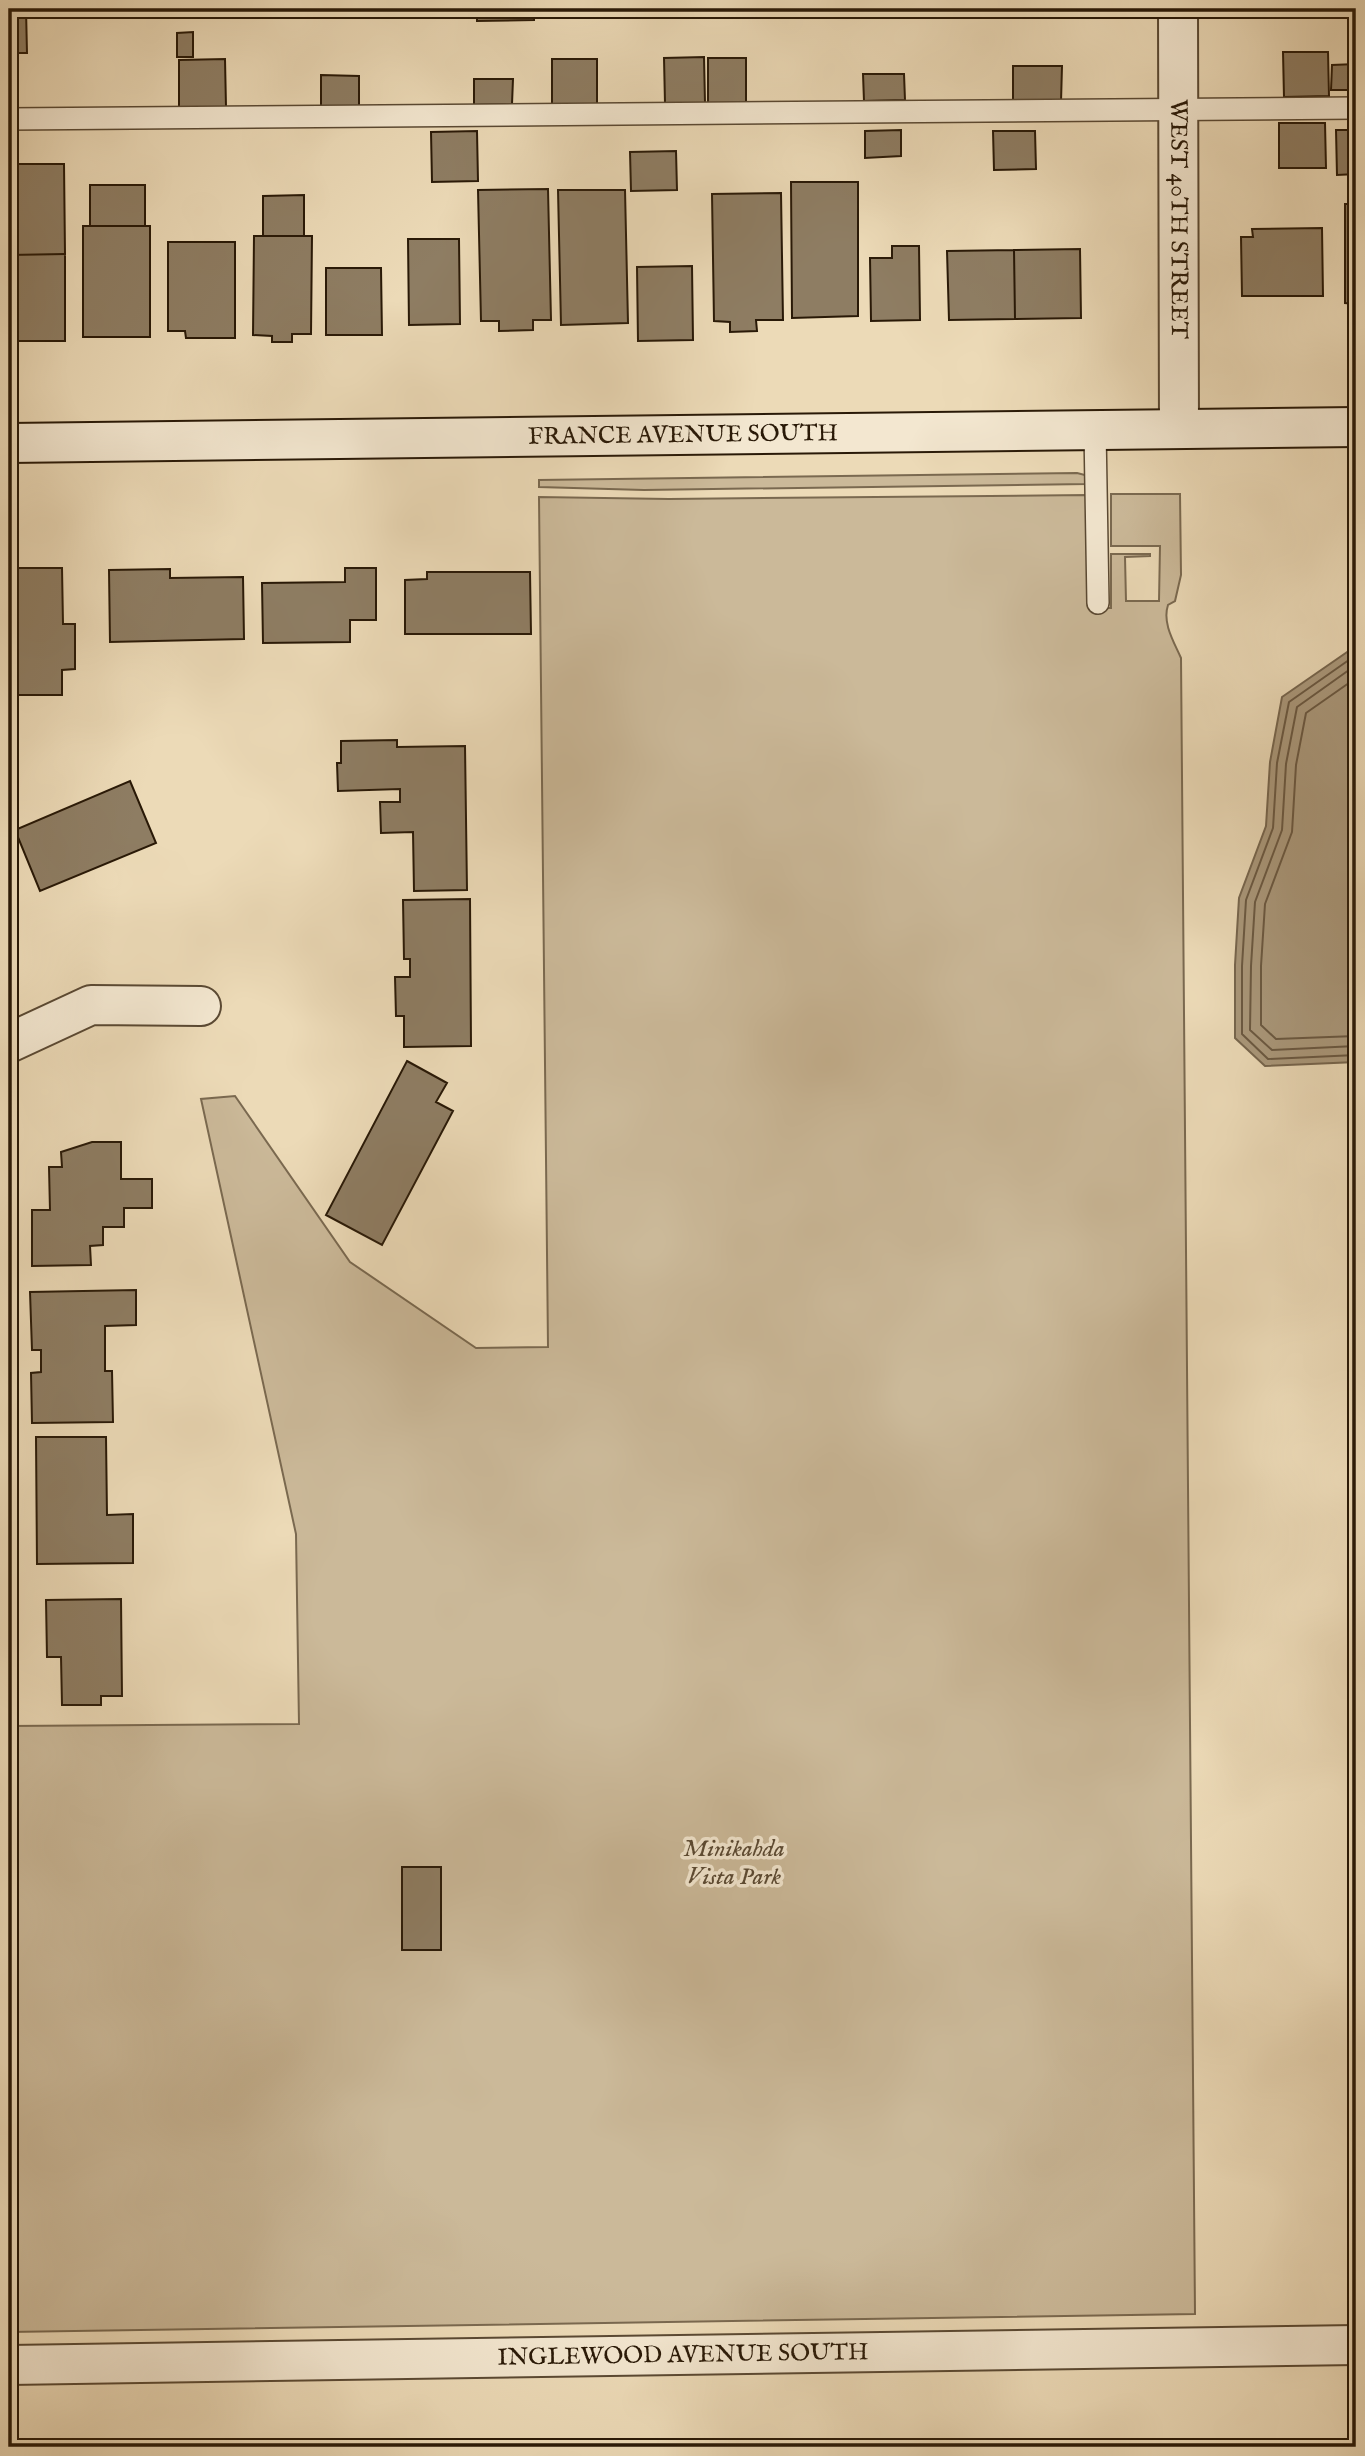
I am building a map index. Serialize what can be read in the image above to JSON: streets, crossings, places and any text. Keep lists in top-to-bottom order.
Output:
{
  "streets": {
    "street": ["WEST 40TH STREET", "FRANCE AVENUE SOUTH", "INGLEWOOD AVENUE SOUTH"]
  },
  "crossings": [
    ["WEST 40TH STREET", "FRANCE AVENUE SOUTH"]
  ],
  "parks": ["Minikahda Vista Park"]
}
